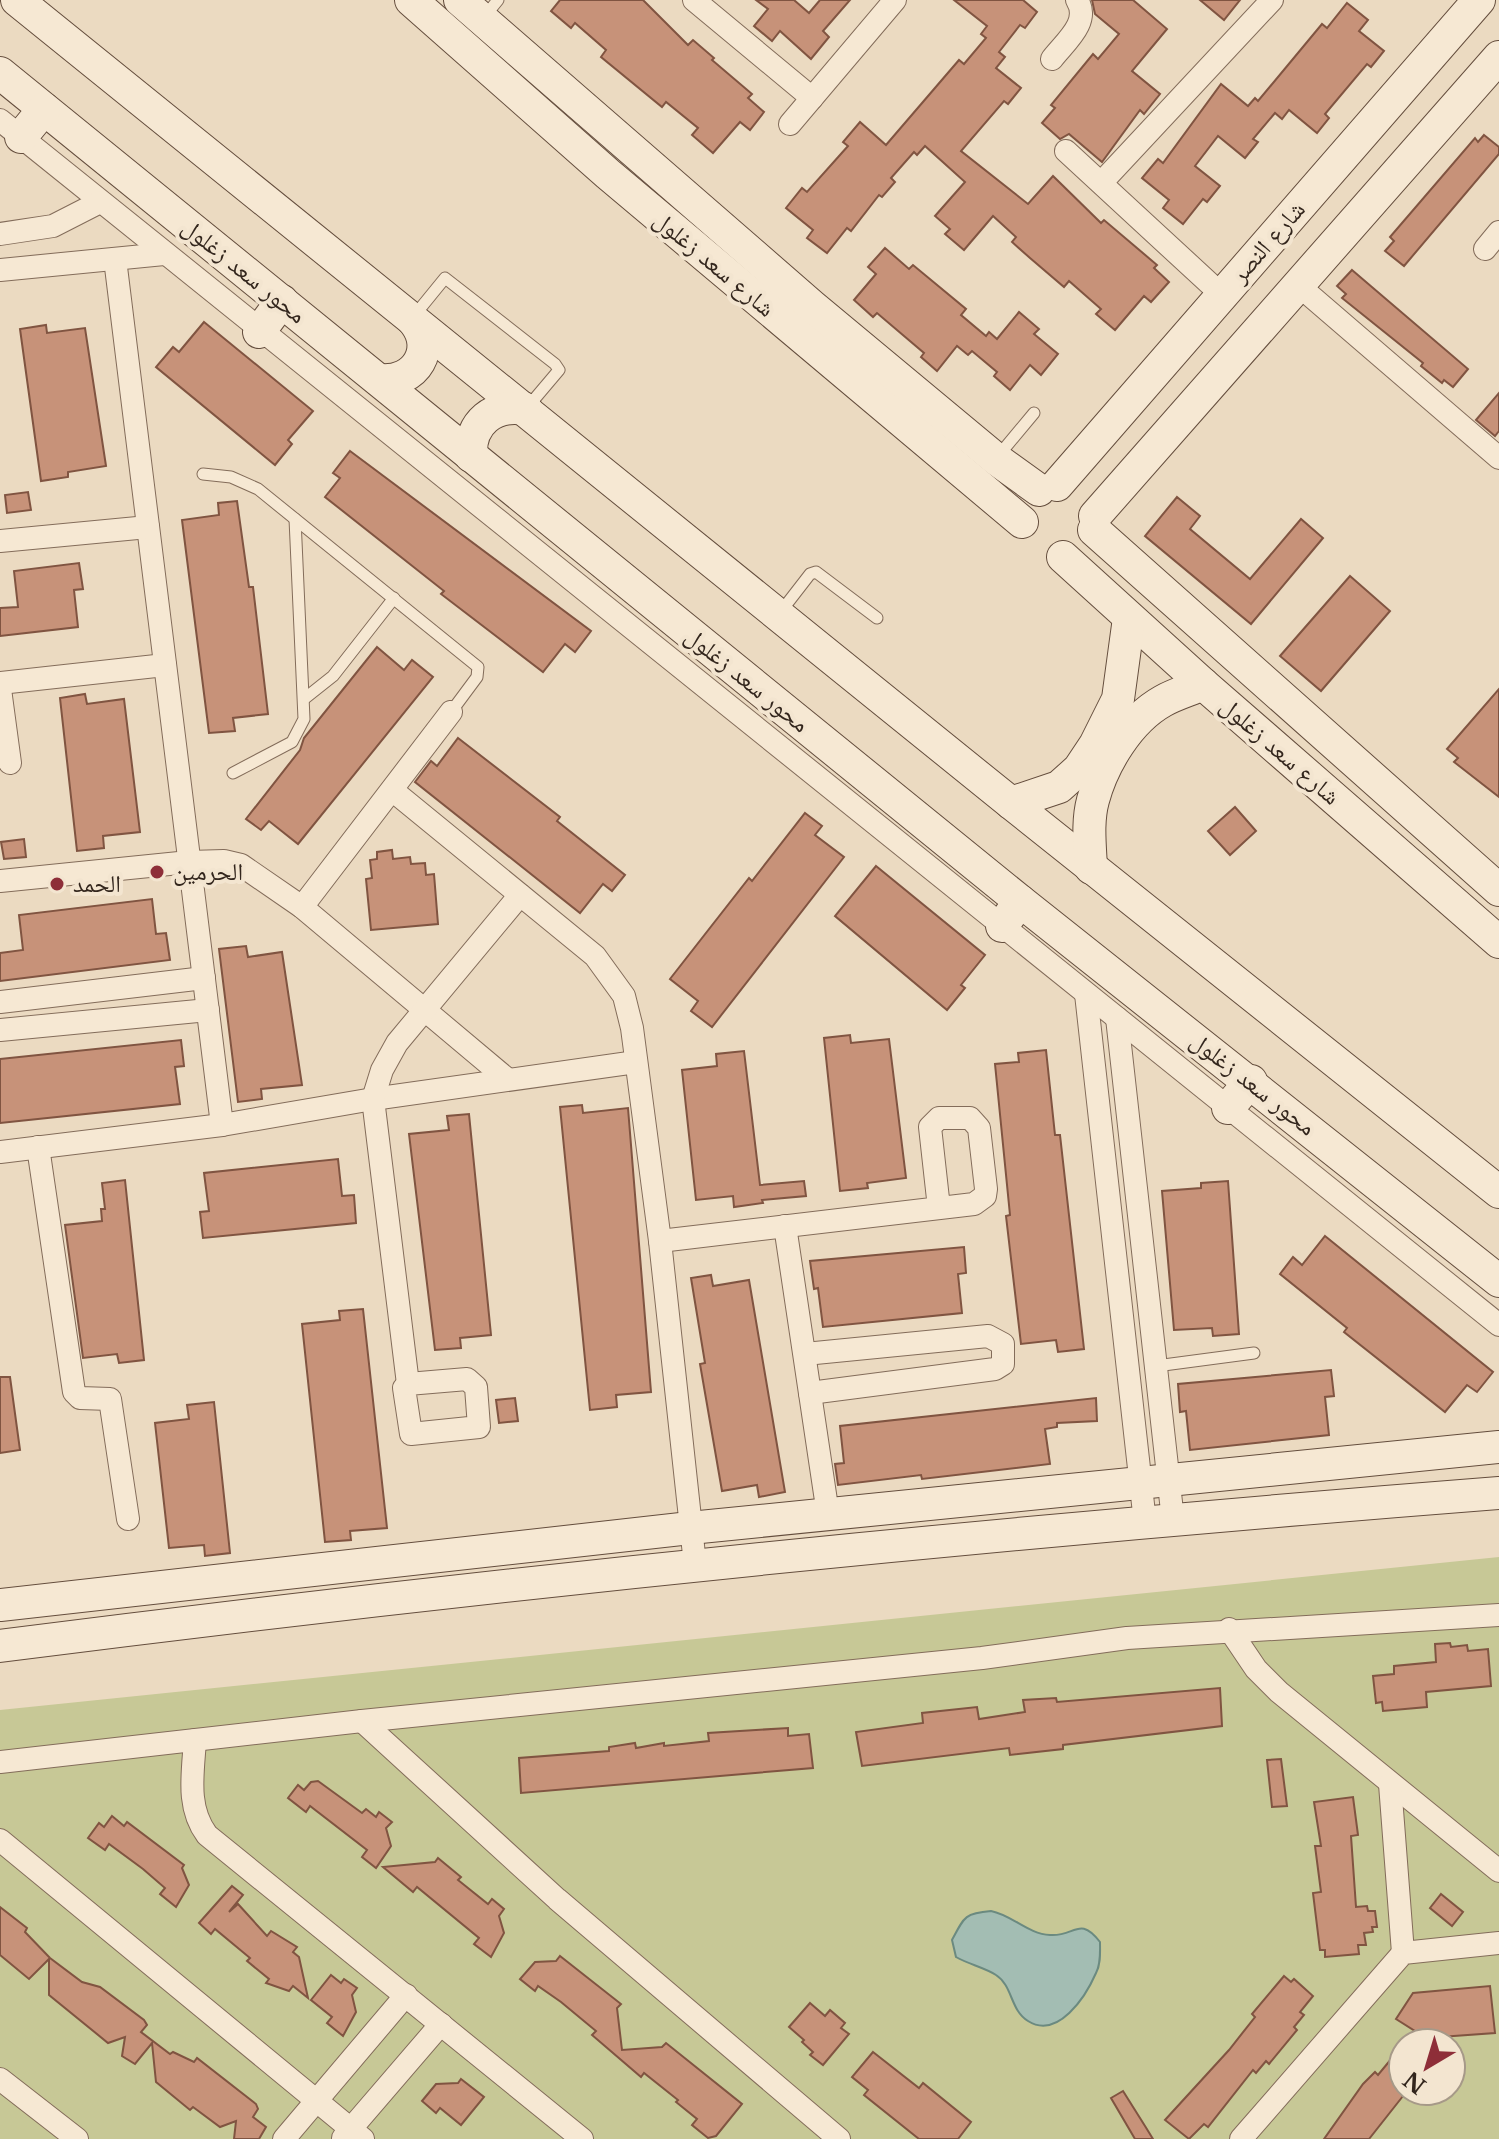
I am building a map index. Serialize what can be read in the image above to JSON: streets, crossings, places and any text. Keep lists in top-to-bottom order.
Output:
{
  "streets": {
    "street": ["شارع النصر", "شارع سعد زغلول", "محور سعد زغلول"]
  },
  "crossings": [
    ["شارع النصر", "شارع سعد زغلول"]
  ],
  "places": ["الحرمين", "الحمد"],
  "north": "bottom left"
}
